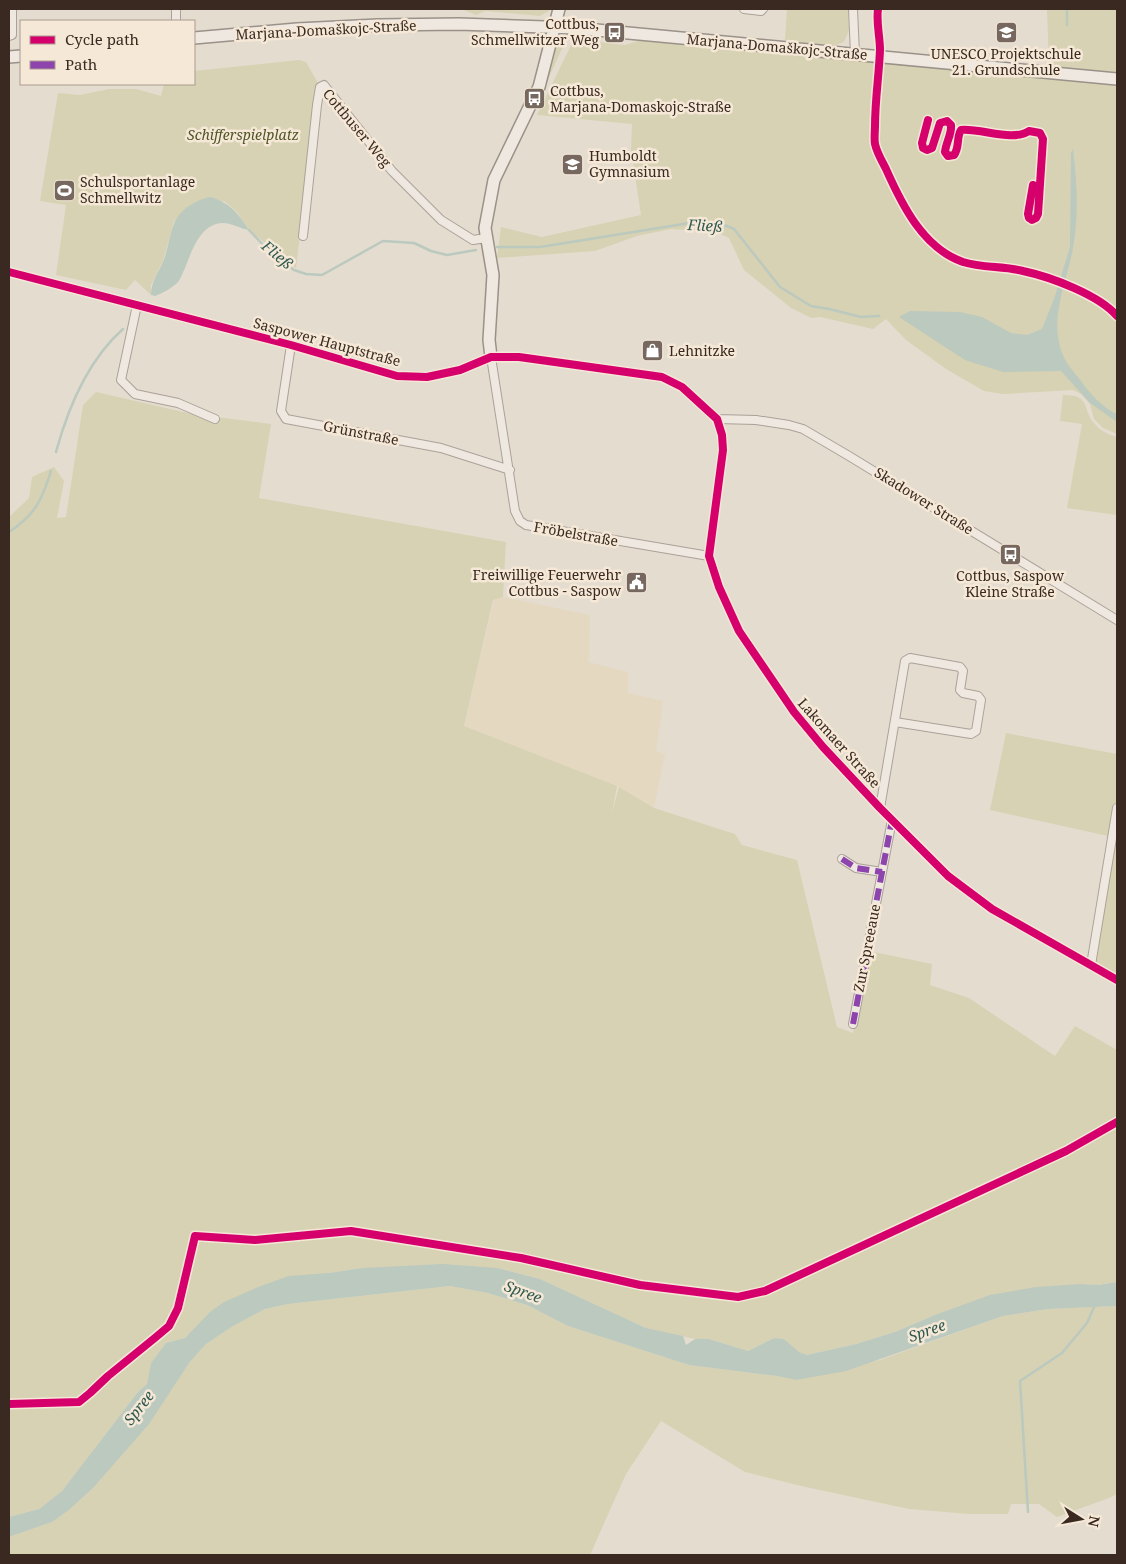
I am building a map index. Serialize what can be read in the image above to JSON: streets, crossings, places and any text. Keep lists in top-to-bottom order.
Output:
{
  "streets": {
    "street": [
      "Marjana-Domaškojc-Straße",
      "Cottbuser Weg",
      "Saspower Hauptstraße",
      "Grünstraße",
      "Skadower Straße",
      "Fröbelstraße",
      "Lakomaer Straße",
      "Zur Spreeaue"
    ]
  },
  "crossings": [
    ["Saspower Hauptstraße", "Grünstraße"],
    ["Saspower Hauptstraße", "Skadower Straße"],
    ["Saspower Hauptstraße", "Fröbelstraße"],
    ["Saspower Hauptstraße", "Lakomaer Straße"],
    ["Grünstraße", "Fröbelstraße"],
    ["Skadower Straße", "Lakomaer Straße"],
    ["Fröbelstraße", "Lakomaer Straße"],
    ["Lakomaer Straße", "Zur Spreeaue"]
  ],
  "water": ["Fließ", "Spree"],
  "parks": ["Schifferspielplatz"],
  "places": {
    "bus stop": ["Cottbus, Schmellwitzer Weg", "Cottbus, Marjana-Domaskojc-Straße", "Cottbus, Saspow Kleine Straße"],
    "school or university": ["UNESCO Projektschule 21. Grundschule", "Humboldt Gymnasium"],
    "sports": ["Schulsportanlage Schmellwitz"],
    "shop": ["Lehnitzke"],
    "public building": ["Freiwillige Feuerwehr Cottbus - Saspow"]
  },
  "legend": ["Cycle path", "Path"],
  "north": "right"
}
